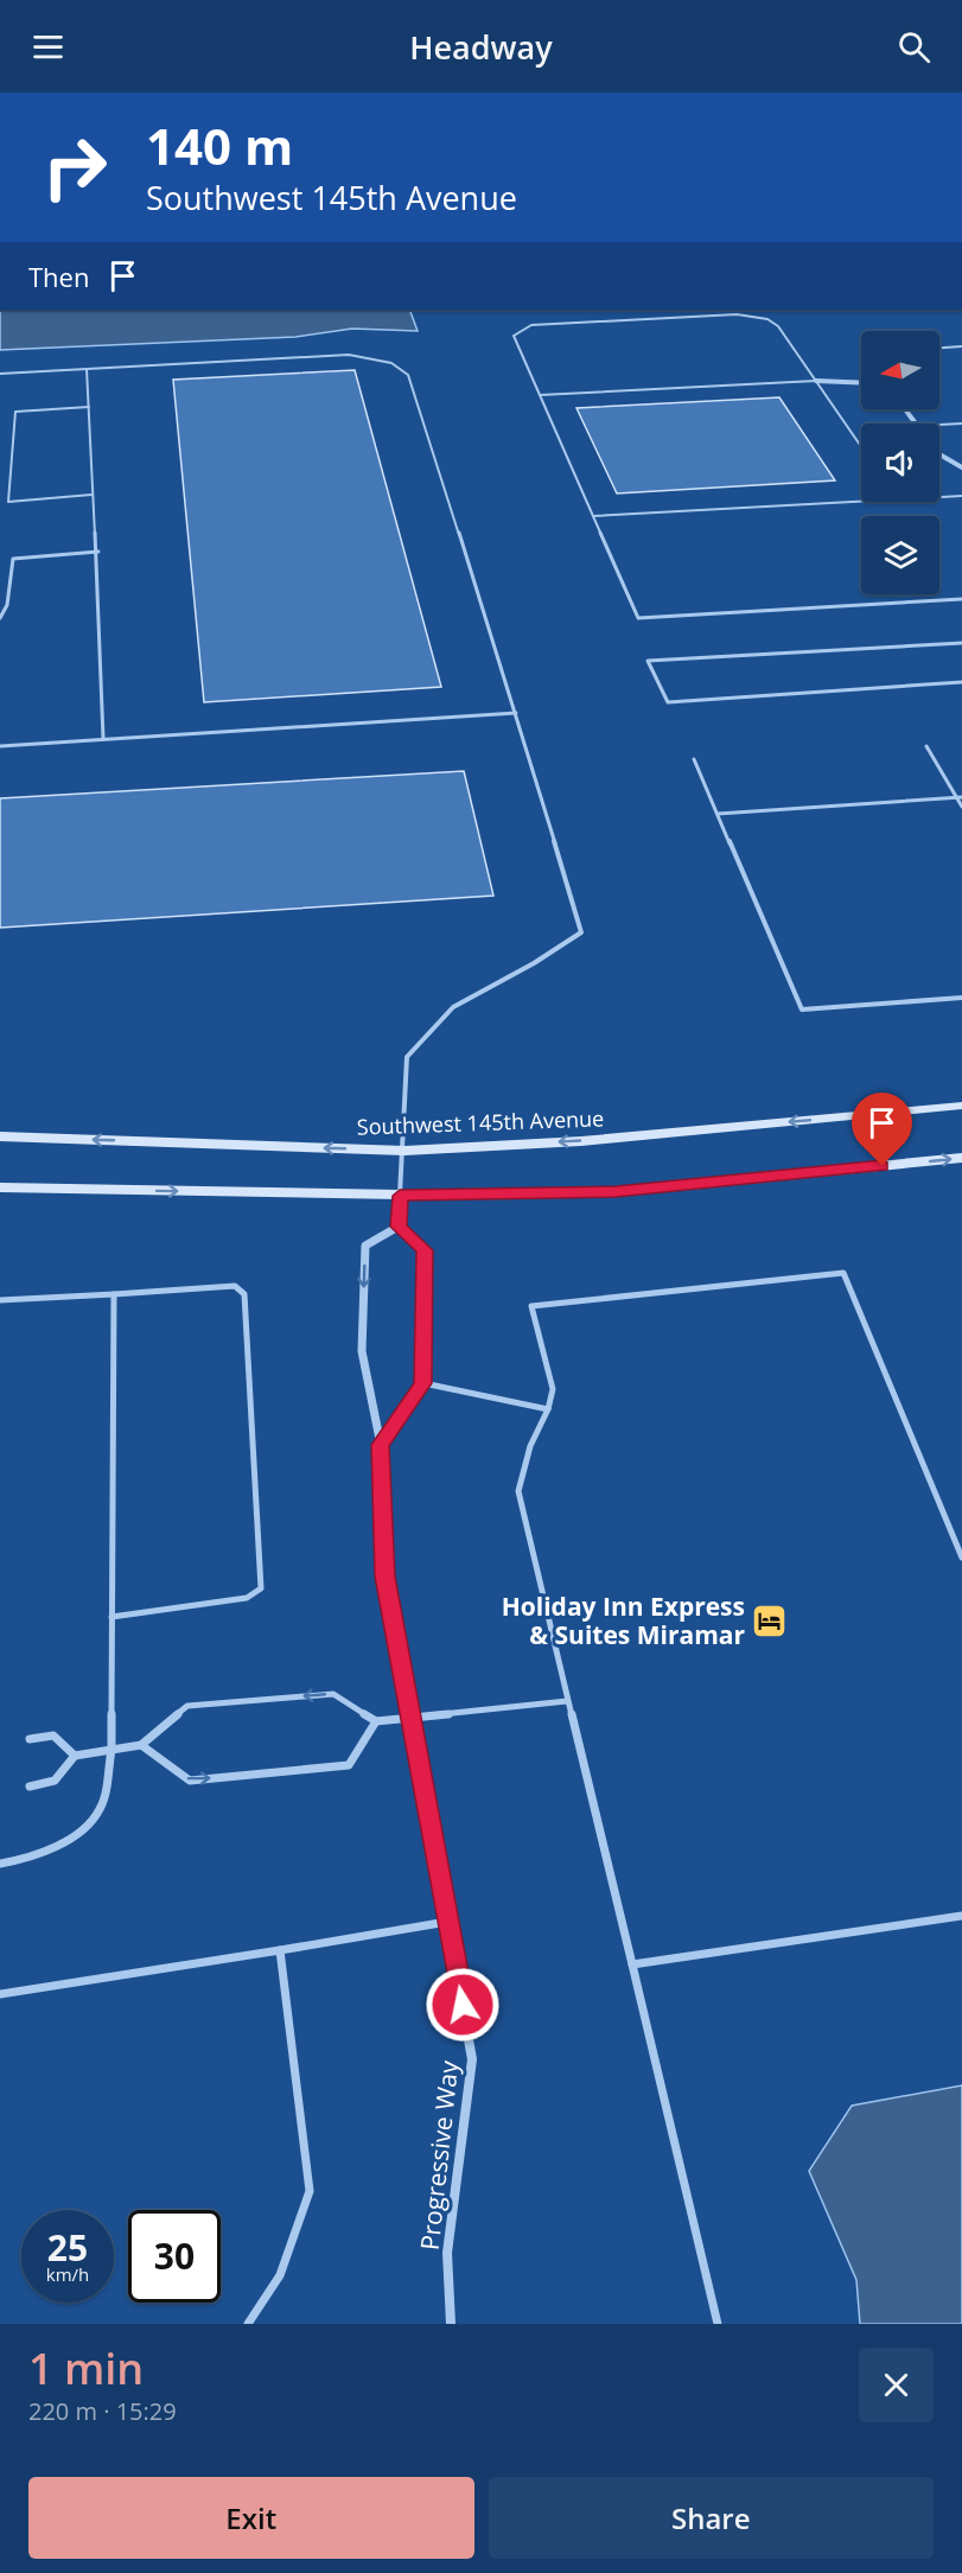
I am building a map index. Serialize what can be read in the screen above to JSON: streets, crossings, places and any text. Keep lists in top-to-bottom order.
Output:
{
  "streets": {
    "street": ["Southwest 145th Avenue", "Progressive Way"]
  },
  "places": {
    "hotel": ["Holiday Inn Express & Suites Miramar"]
  },
  "north": "left",
  "page": {
    "header": "Headway",
    "turn": ["140 m", "Southwest 145th Avenue"],
    "then": "Then",
    "speed": "25 km/h",
    "limit": "30",
    "heading": ["1 min", "220 m · 15:29"],
    "buttons": ["Exit", "Share"]
  }
}
